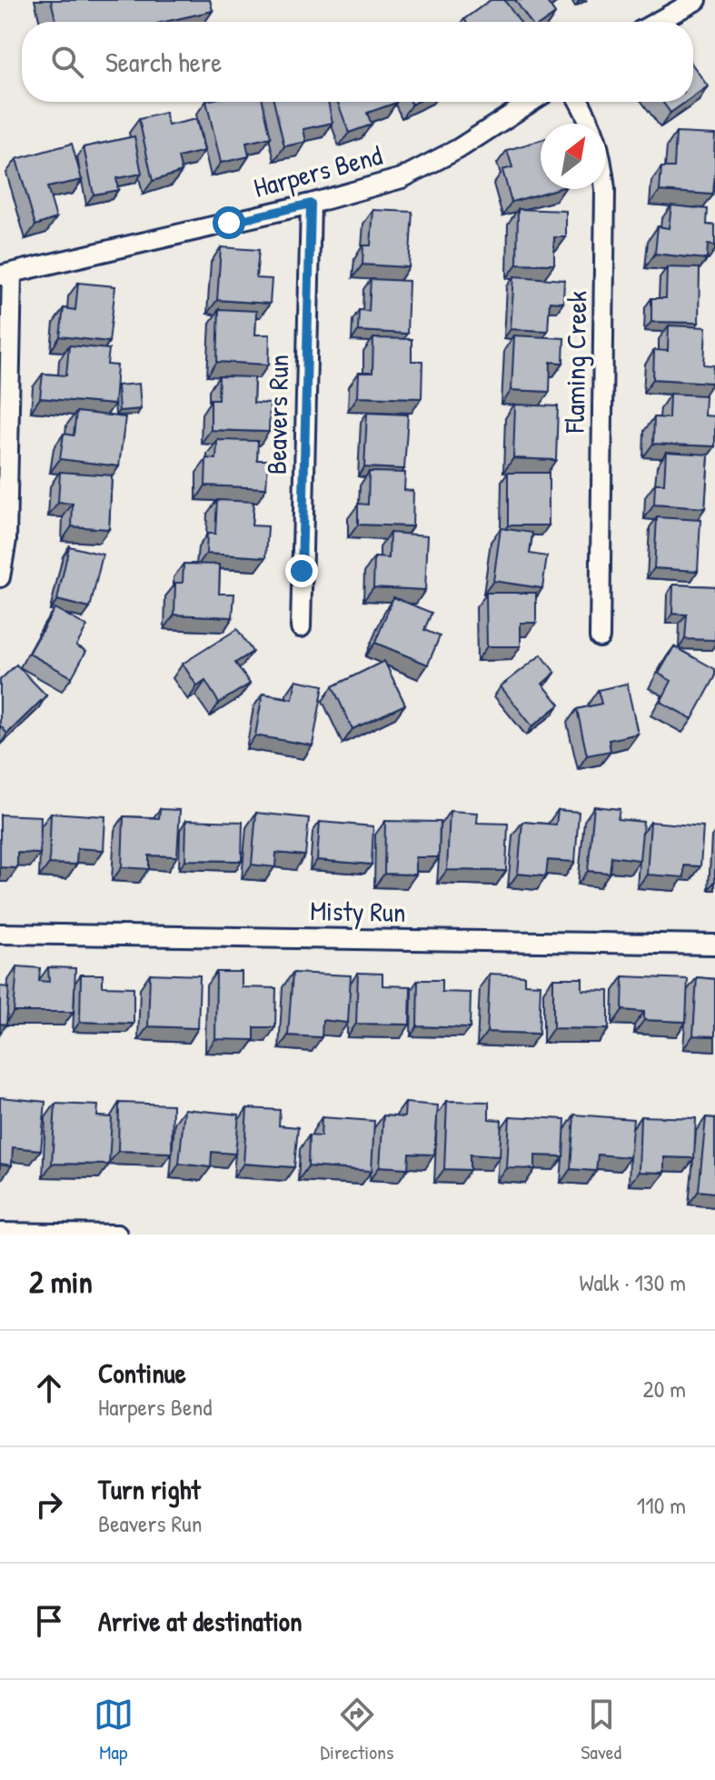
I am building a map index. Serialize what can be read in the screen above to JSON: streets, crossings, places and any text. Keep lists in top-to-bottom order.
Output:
{
  "streets": {
    "street": [
      "Harpers Bend",
      "Flaming Creek",
      "Beavers Run",
      "Misty Run"
    ]
  },
  "crossings": [
    ["Harpers Bend", "Beavers Run"]
  ],
  "north": "top right",
  "page": {
    "search": "Search here",
    "heading": ["2 min", "Walk · 130 m"],
    "list": [
      ["Continue", "Harpers Bend", "20 m"],
      ["Turn right", "Beavers Run", "110 m"],
      "Arrive at destination"
    ],
    "nav": ["Map", "Directions", "Saved"]
  }
}
